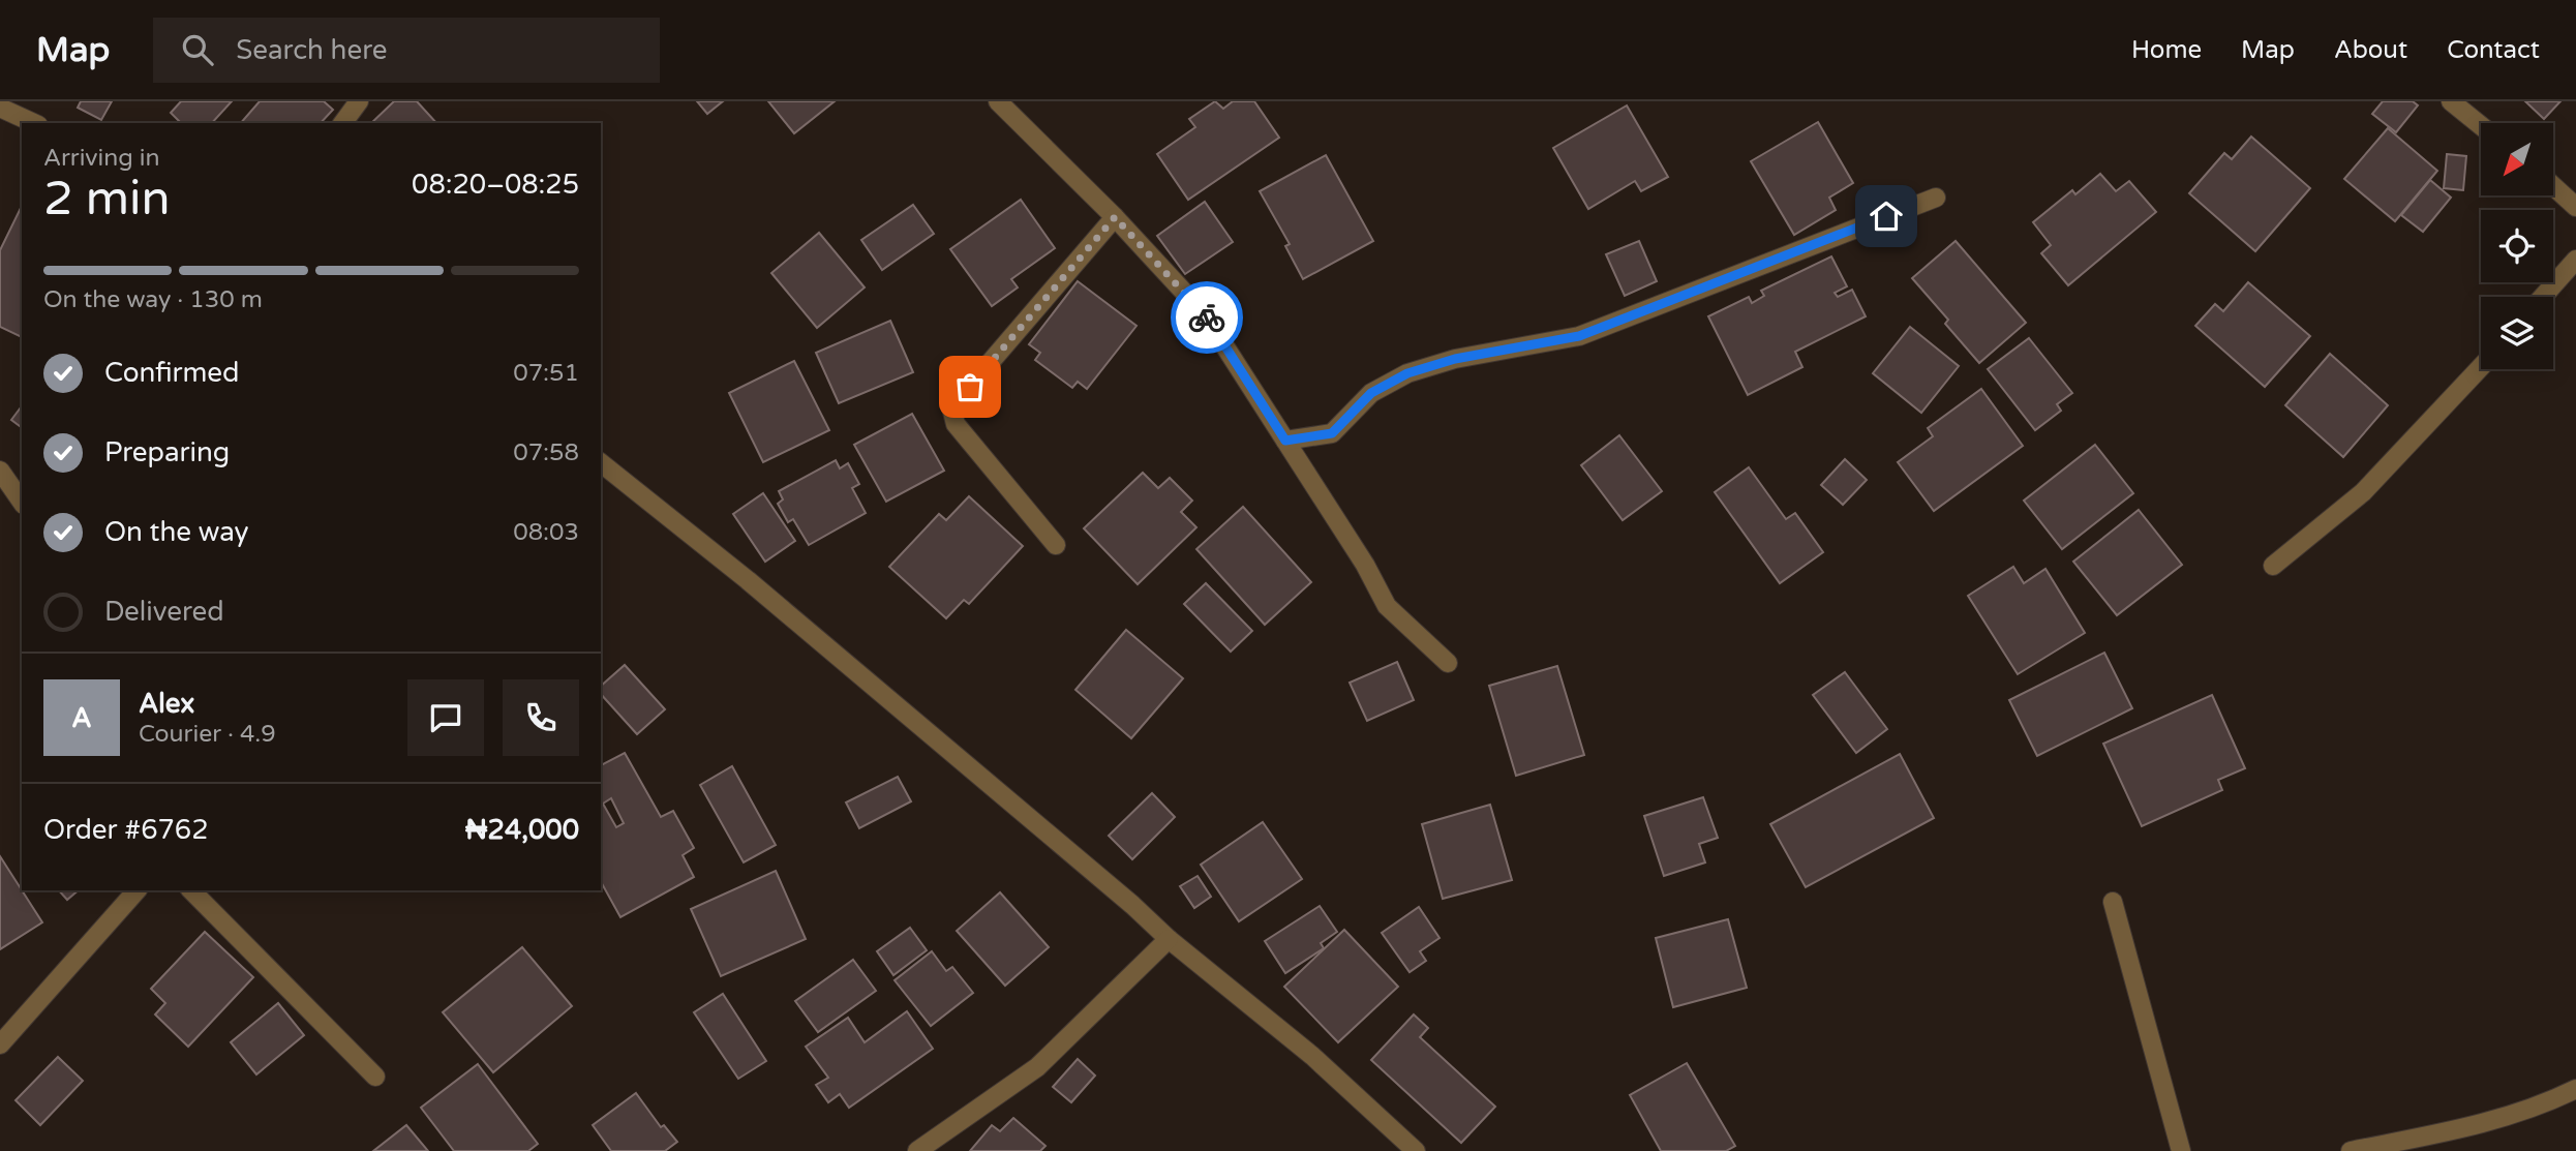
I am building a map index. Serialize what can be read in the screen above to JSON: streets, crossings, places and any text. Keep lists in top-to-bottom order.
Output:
{
  "north": "bottom left",
  "page": {
    "header": "Map",
    "search": "Search here",
    "nav": [
      "Home",
      "Map",
      "About",
      "Contact"
    ],
    "heading": ["2 min", "Arriving in", "08:20–08:25"],
    "panel": [
      "Alex",
      "Courier · 4.9",
      "Order #6762",
      "₦24,000"
    ],
    "bar": "On the way · 130 m",
    "list": [
      ["Confirmed", "07:51"],
      ["Preparing", "07:58"],
      ["On the way", "08:03"],
      "Delivered"
    ],
    "round": "A"
  }
}
